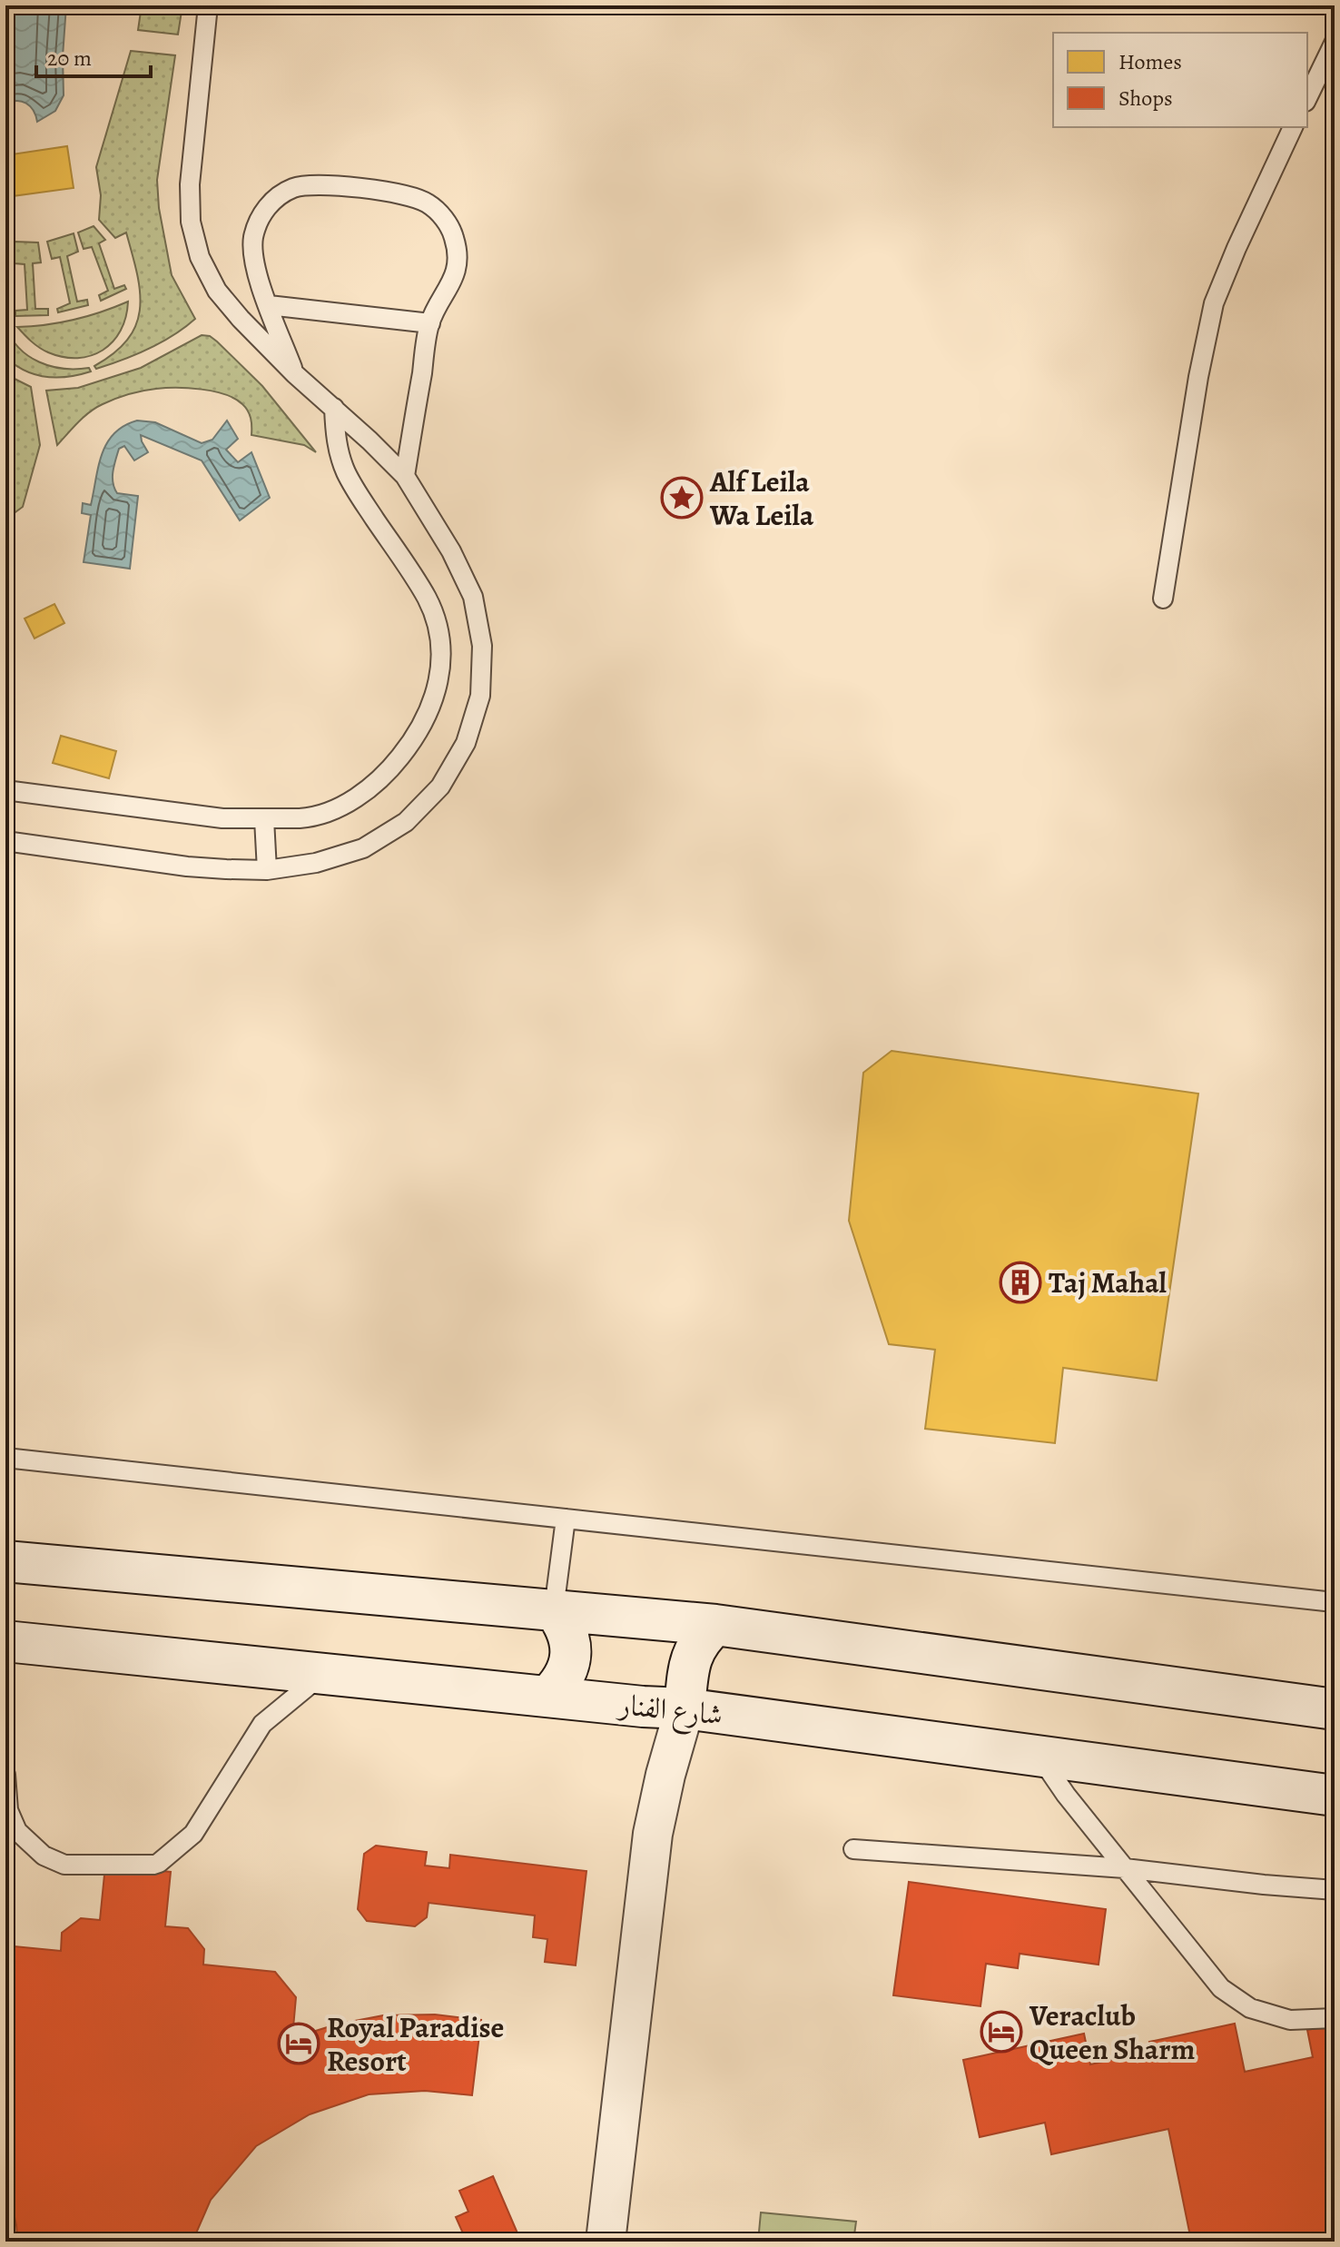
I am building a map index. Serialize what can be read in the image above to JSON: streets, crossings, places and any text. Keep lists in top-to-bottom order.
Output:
{
  "streets": {
    "main road": ["شارع الفنار"]
  },
  "places": {
    "place": ["Alf Leila Wa Leila"],
    "building": ["Taj Mahal"],
    "hotel": ["Veraclub Queen Sharm", "Royal Paradise Resort"]
  },
  "legend": ["Homes", "Shops"],
  "scale_bar": "20 m"
}
